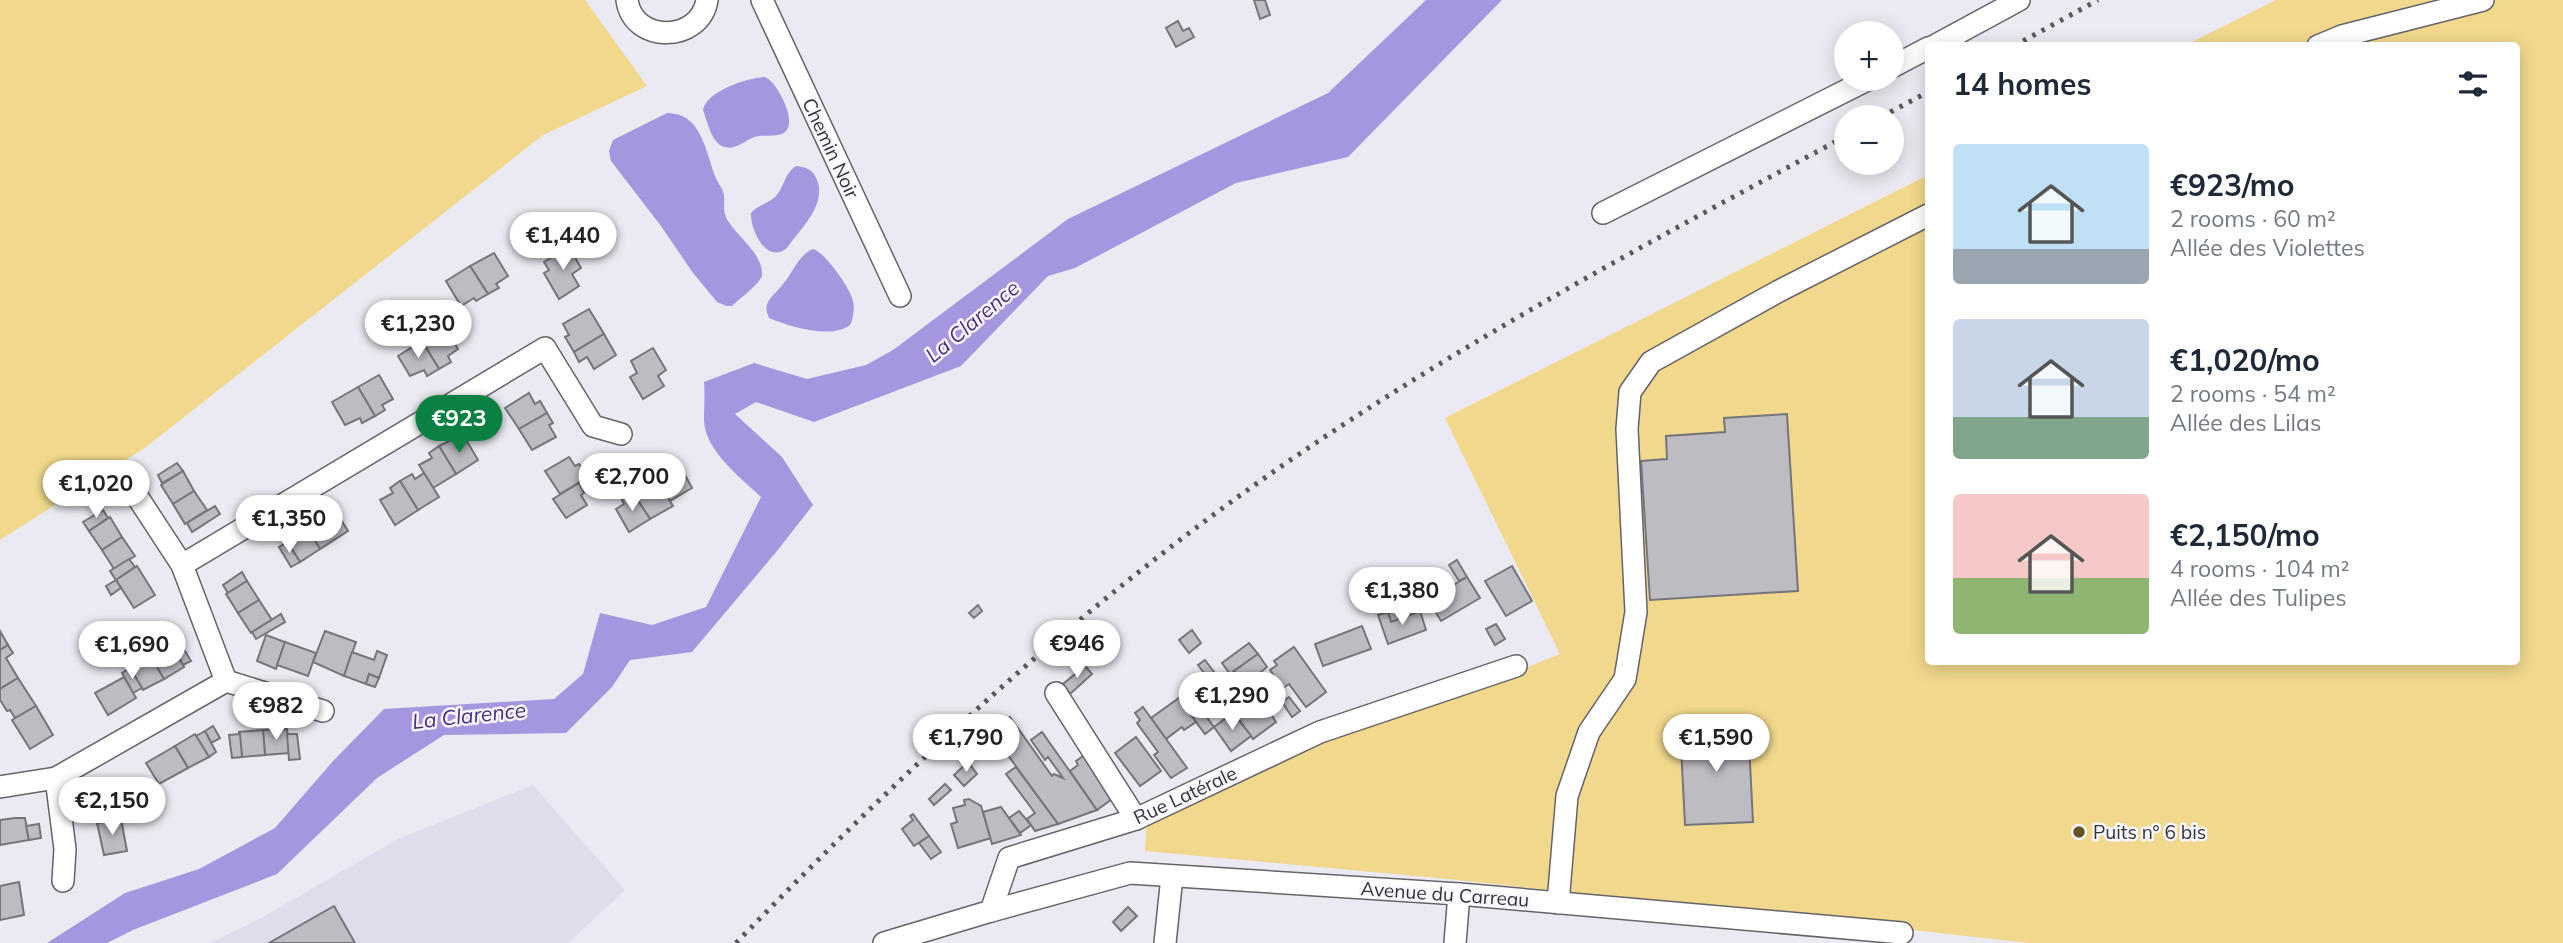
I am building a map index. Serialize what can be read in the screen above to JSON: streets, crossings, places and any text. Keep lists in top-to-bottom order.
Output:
{
  "streets": {
    "street": ["Chemin Noir", "Rue Latérale", "Avenue du Carreau"]
  },
  "crossings": [
    ["Rue Latérale", "Avenue du Carreau"]
  ],
  "water": ["La Clarence"],
  "places": ["Puits n° 6 bis"],
  "page": {
    "map_buttons": ["+", "−"],
    "heading": "14 homes",
    "list": [
      {
        "name": "€923/mo",
        "note": "2 rooms · 60 m² · Allée des Violettes"
      },
      {
        "name": "€1,020/mo",
        "note": "2 rooms · 54 m² · Allée des Lilas"
      },
      {
        "name": "€2,150/mo",
        "note": "4 rooms · 104 m² · Allée des Tulipes"
      }
    ],
    "price": [
      "€1,440",
      "€1,230",
      "€923",
      "€2,700",
      "€1,020",
      "€1,350",
      "€1,380",
      "€946",
      "€1,690",
      "€1,290",
      "€982",
      "€1,790",
      "€1,590",
      "€2,150"
    ]
  }
}
